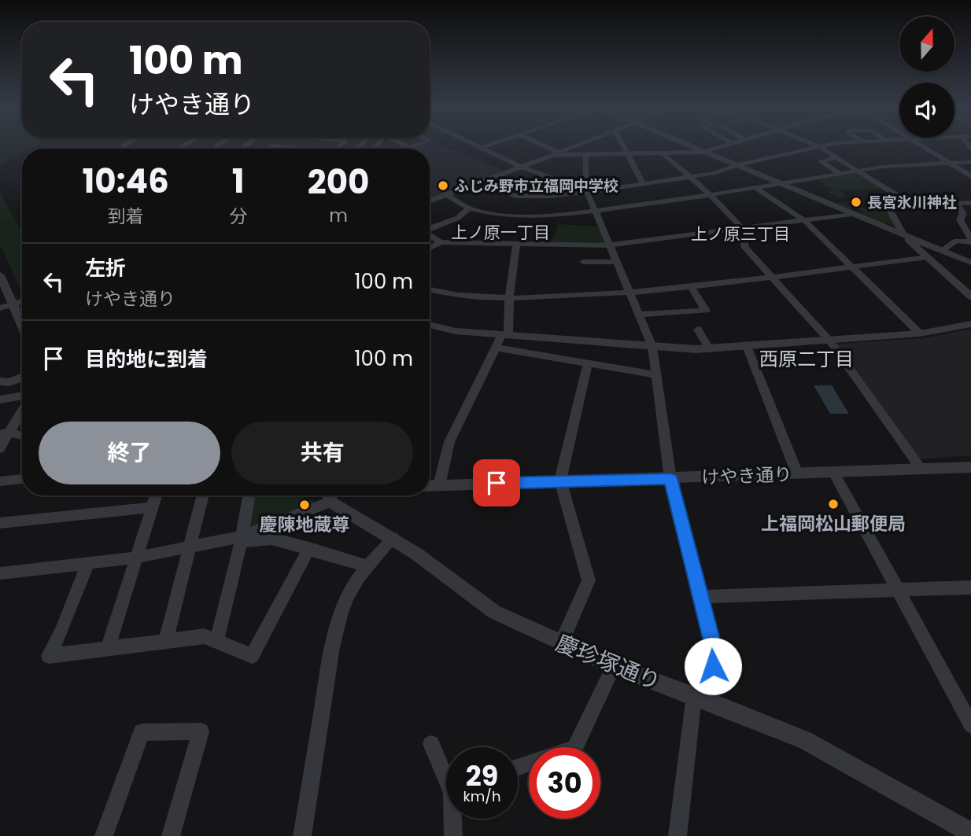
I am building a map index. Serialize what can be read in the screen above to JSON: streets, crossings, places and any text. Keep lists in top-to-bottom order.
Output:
{
  "streets": {
    "street": ["けやき通り", "慶珍塚通り"]
  },
  "districts": ["上ノ原一丁目", "上ノ原三丁目", "西原二丁目"],
  "places": [
    "ふじみ野市立福岡中学校",
    "長宮氷川神社",
    "上福岡松山郵便局",
    "慶陳地蔵尊"
  ],
  "north": "top",
  "page": {
    "turn": ["100 m", "けやき通り"],
    "eta": [
      "10:46",
      "到着",
      "1",
      "分",
      "200",
      "m"
    ],
    "list": [
      {
        "name": "左折",
        "note": "けやき通り",
        "value": "100 m"
      },
      {
        "name": "目的地に到着",
        "value": "100 m"
      }
    ],
    "buttons": ["終了", "共有"],
    "speed": "29 km/h",
    "limit": "30"
  }
}
